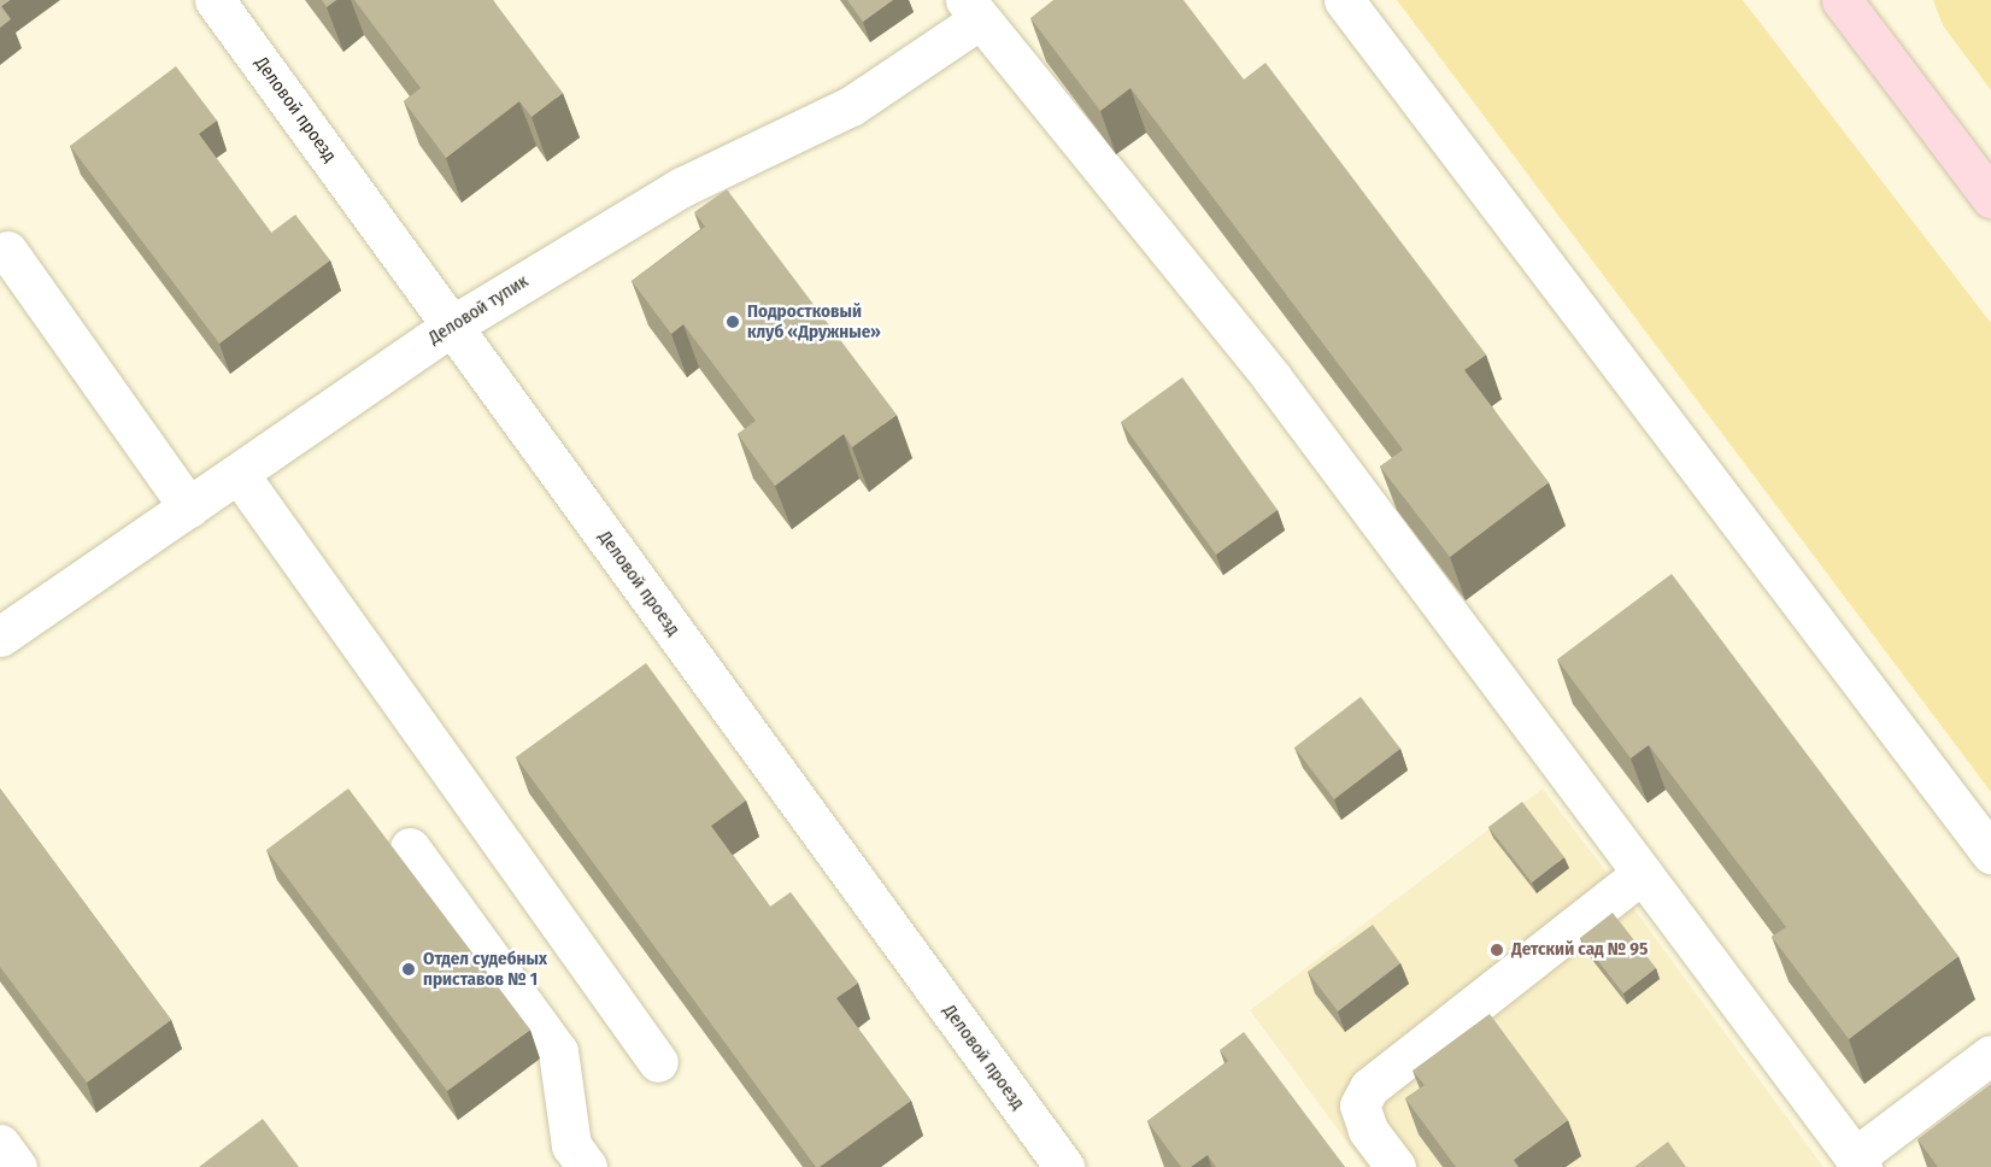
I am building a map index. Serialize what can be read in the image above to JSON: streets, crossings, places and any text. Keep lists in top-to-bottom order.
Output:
{
  "streets": {
    "street": ["Деловой проезд", "Деловой тупик"]
  },
  "crossings": [
    ["Деловой проезд", "Деловой тупик"]
  ],
  "places": ["Подростковый клуб «Дружные»", "Детский сад № 95", "Отдел судебных приставов № 1"]
}
